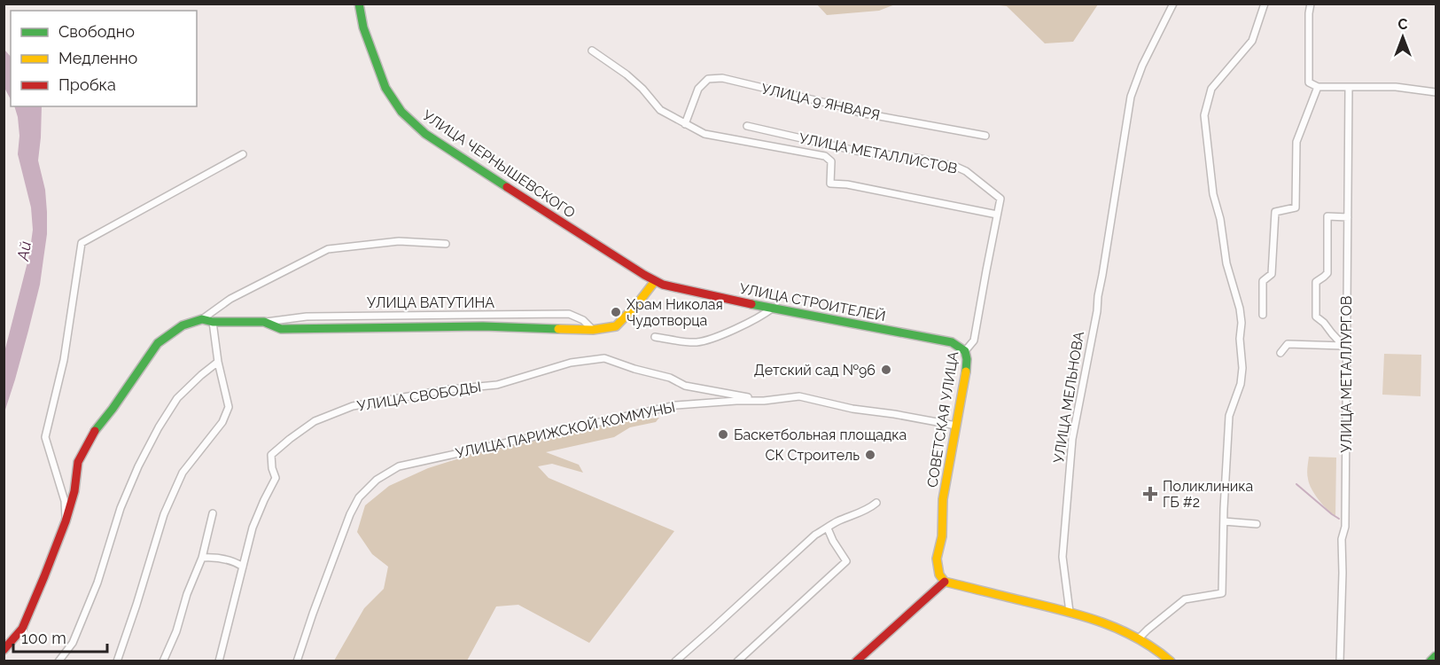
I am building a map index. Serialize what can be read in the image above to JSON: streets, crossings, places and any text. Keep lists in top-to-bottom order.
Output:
{
  "streets": {
    "main road": [
      "УЛИЦА ЧЕРНЫШЕВСКОГО",
      "УЛИЦА ВАТУТИНА",
      "УЛИЦА СТРОИТЕЛЕЙ",
      "СОВЕТСКАЯ УЛИЦА"
    ],
    "street": [
      "УЛИЦА 9 ЯНВАРЯ",
      "УЛИЦА МЕТАЛЛИСТОВ",
      "УЛИЦА МЕТАЛЛУРГОВ",
      "УЛИЦА СВОБОДЫ",
      "УЛИЦА МЕЛЬНОВА",
      "УЛИЦА ПАРИЖСКОЙ КОММУНЫ"
    ]
  },
  "crossings": [
    ["УЛИЦА 9 ЯНВАРЯ", "УЛИЦА МЕТАЛЛИСТОВ"],
    ["УЛИЦА МЕТАЛЛИСТОВ", "СОВЕТСКАЯ УЛИЦА"],
    ["УЛИЦА ЧЕРНЫШЕВСКОГО", "УЛИЦА ВАТУТИНА"],
    ["УЛИЦА ЧЕРНЫШЕВСКОГО", "УЛИЦА СТРОИТЕЛЕЙ"],
    ["УЛИЦА ВАТУТИНА", "УЛИЦА СТРОИТЕЛЕЙ"],
    ["УЛИЦА СТРОИТЕЛЕЙ", "СОВЕТСКАЯ УЛИЦА"],
    ["УЛИЦА СВОБОДЫ", "УЛИЦА ПАРИЖСКОЙ КОММУНЫ"],
    ["СОВЕТСКАЯ УЛИЦА", "УЛИЦА ПАРИЖСКОЙ КОММУНЫ"]
  ],
  "water": ["Ай"],
  "places": {
    "other": [
      "Храм Николая Чудотворца",
      "Детский сад №96",
      "Баскетбольная площадка",
      "СК Строитель"
    ],
    "health": ["Поликлиника ГБ #2"]
  },
  "legend": ["Свободно", "Медленно", "Пробка"],
  "scale_bar": "100 m",
  "north": "top"
}
